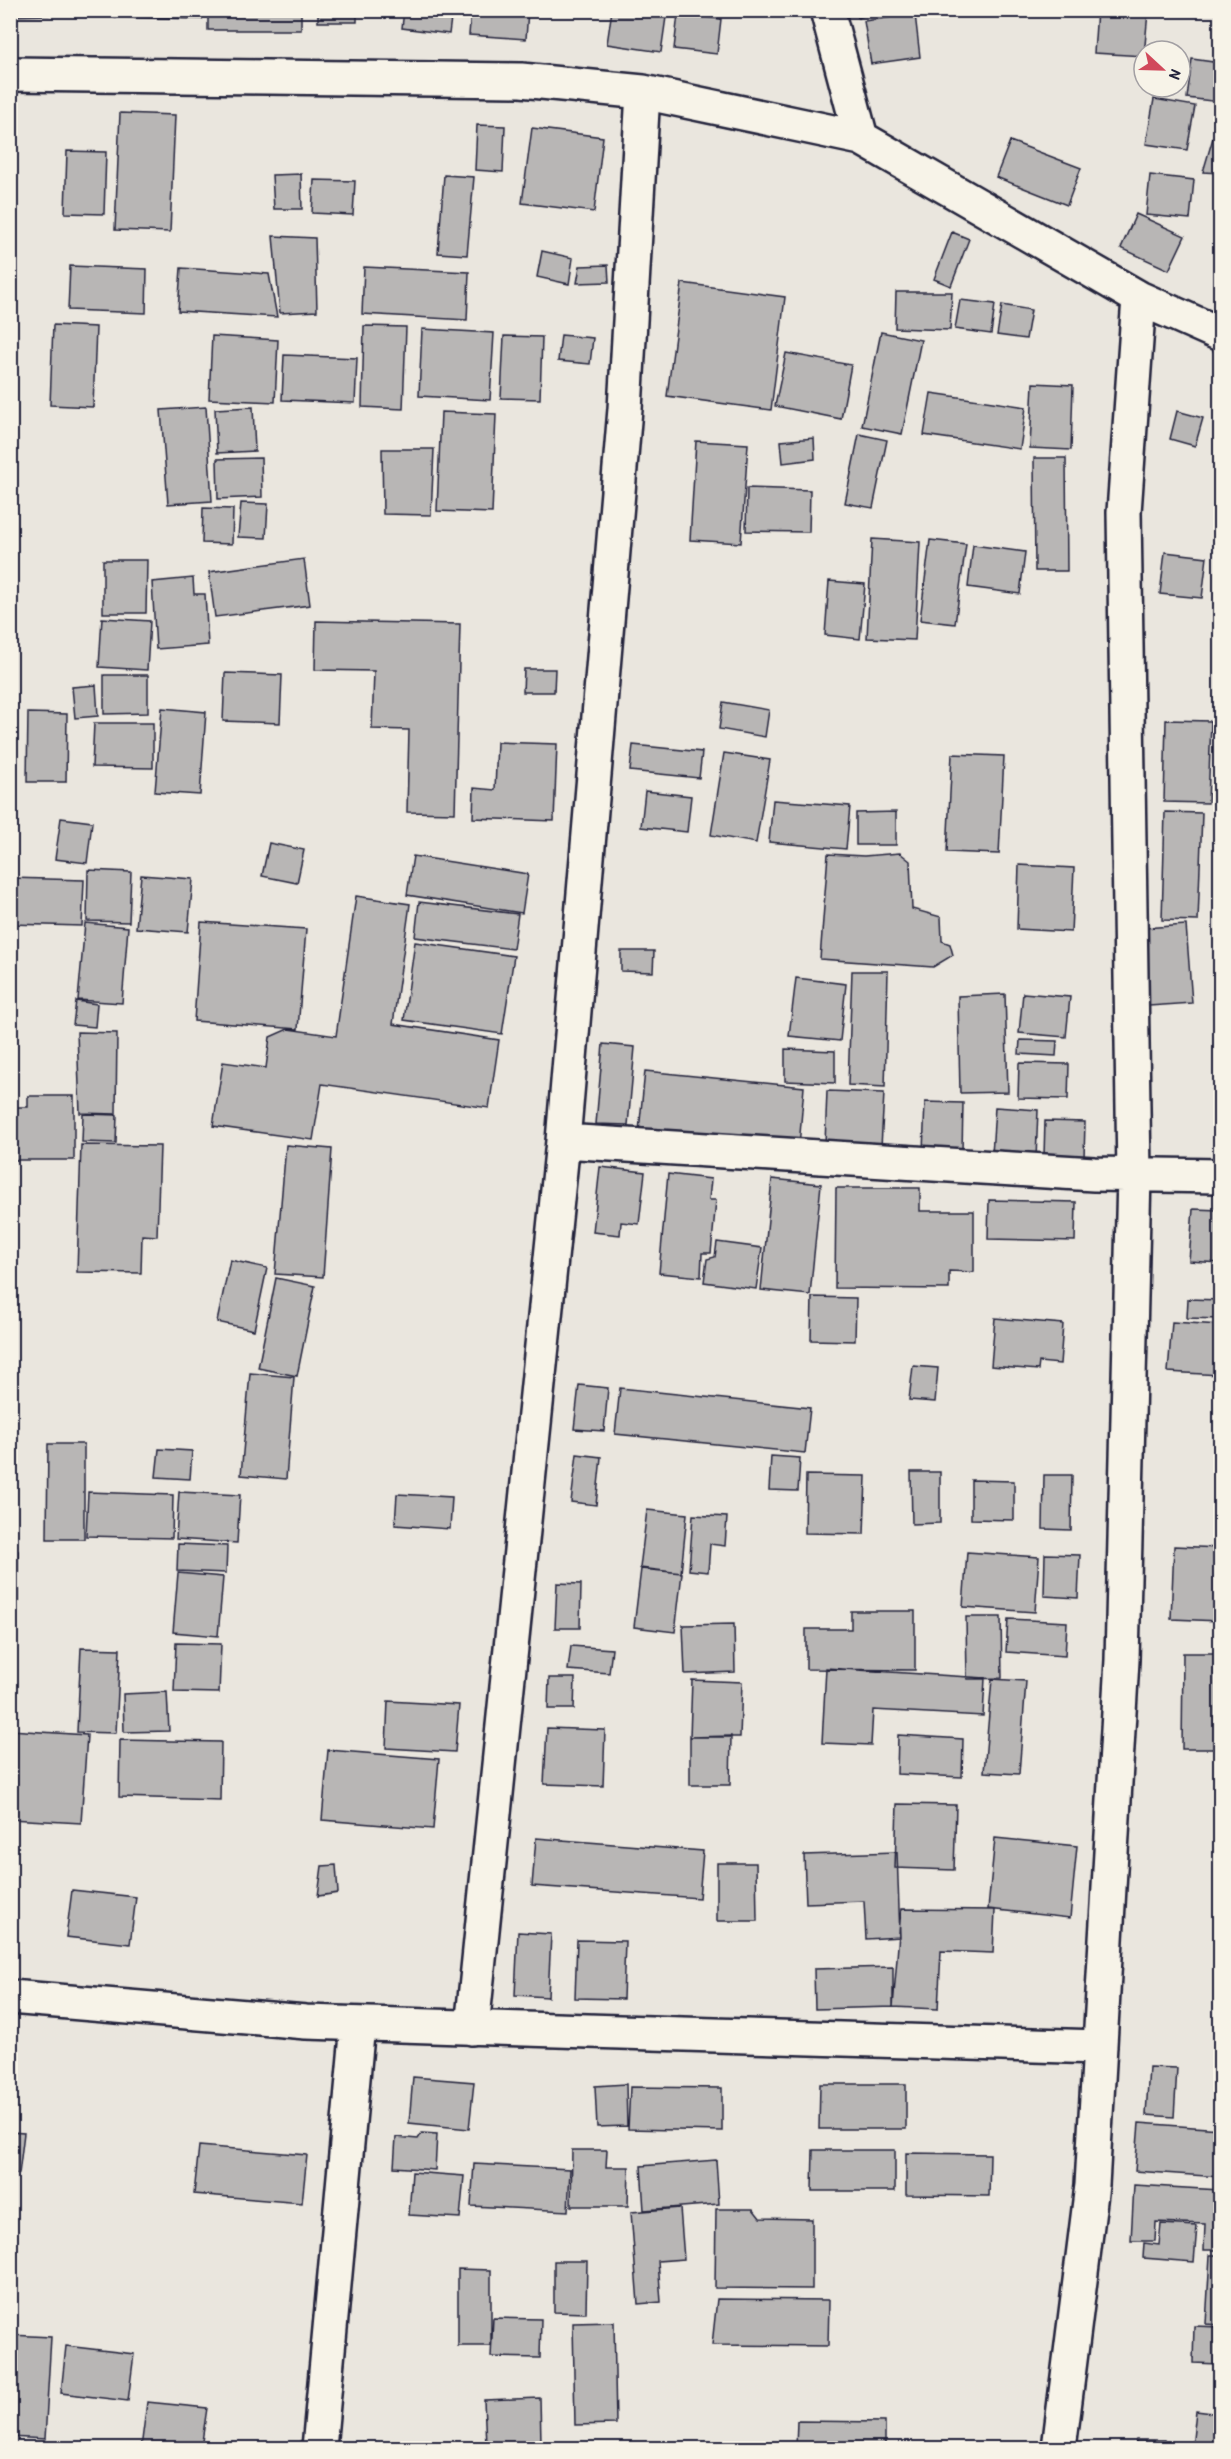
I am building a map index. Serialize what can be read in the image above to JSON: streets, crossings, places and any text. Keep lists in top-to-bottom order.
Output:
{
  "north": "right"
}
